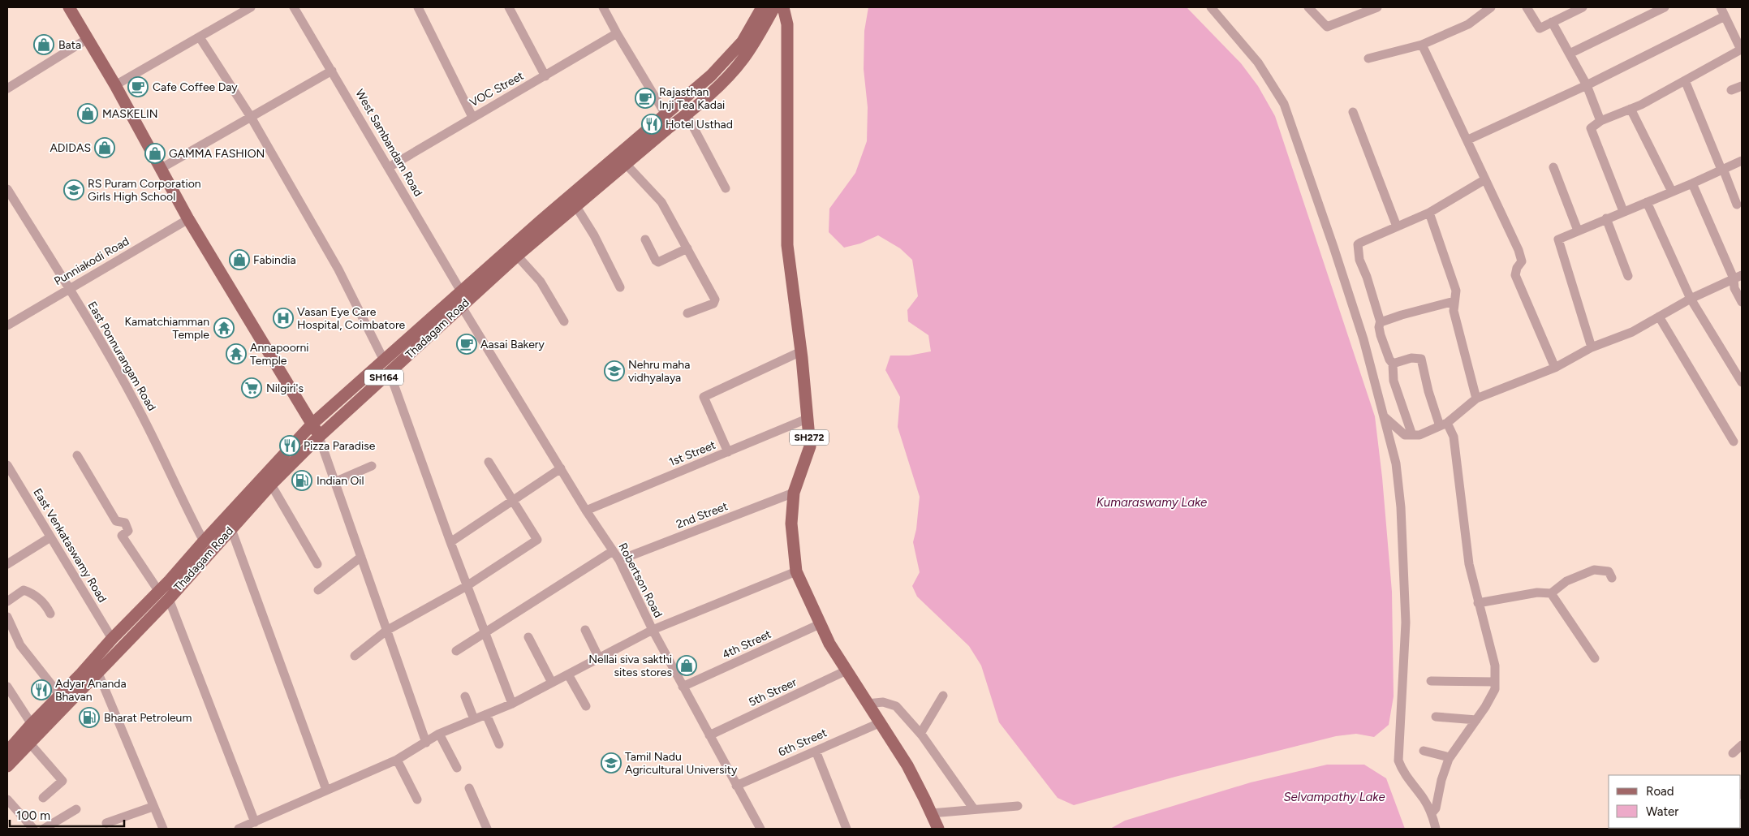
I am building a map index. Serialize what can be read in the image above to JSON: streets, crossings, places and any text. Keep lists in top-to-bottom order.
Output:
{
  "streets": {
    "main road": ["Thadagam Road", "SH164", "SH272"],
    "street": [
      "VOC Street",
      "West Sambandam Road",
      "Punniakodi Road",
      "East Ponnurangam Road",
      "1st Street",
      "2nd Street",
      "East Venkataswamy Road",
      "Robertson Road",
      "4th Street",
      "5th Streer",
      "6th Street"
    ]
  },
  "crossings": [
    ["VOC Street", "West Sambandam Road"],
    ["West Sambandam Road", "Thadagam Road"],
    ["Punniakodi Road", "East Ponnurangam Road"],
    ["Thadagam Road", "East Ponnurangam Road"],
    ["Thadagam Road", "East Venkataswamy Road"],
    ["Thadagam Road", "Robertson Road"],
    ["SH272", "1st Street"],
    ["SH272", "2nd Street"],
    ["SH272", "4th Street"],
    ["SH272", "5th Streer"],
    ["SH272", "6th Street"],
    ["1st Street", "Robertson Road"],
    ["2nd Street", "Robertson Road"],
    ["Robertson Road", "4th Street"],
    ["Robertson Road", "5th Streer"],
    ["Robertson Road", "6th Street"]
  ],
  "water": ["Kumaraswamy Lake", "Selvampathy Lake"],
  "places": {
    "shop": [
      "Bata",
      "MASKELIN",
      "ADIDAS",
      "GAMMA FASHION",
      "Fabindia",
      "Nellai siva sakthi sites stores"
    ],
    "cafe": ["Cafe Coffee Day", "Rajasthan Inji Tea Kadai", "Aasai Bakery"],
    "restaurant": ["Hotel Usthad", "Pizza Paradise", "Adyar Ananda Bhavan"],
    "school or university": ["RS Puram Corporation Girls High School", "Nehru maha vidhyalaya", "Tamil Nadu Agricultural University"],
    "hospital": ["Vasan Eye Care Hospital, Coimbatore"],
    "temple": ["Kamatchiamman Temple", "Annapoorni Temple"],
    "supermarket": ["Nilgiri's"],
    "fuel station": ["Indian Oil", "Bharat Petroleum"]
  },
  "legend": ["Road", "Water"],
  "scale_bar": "100 m"
}
